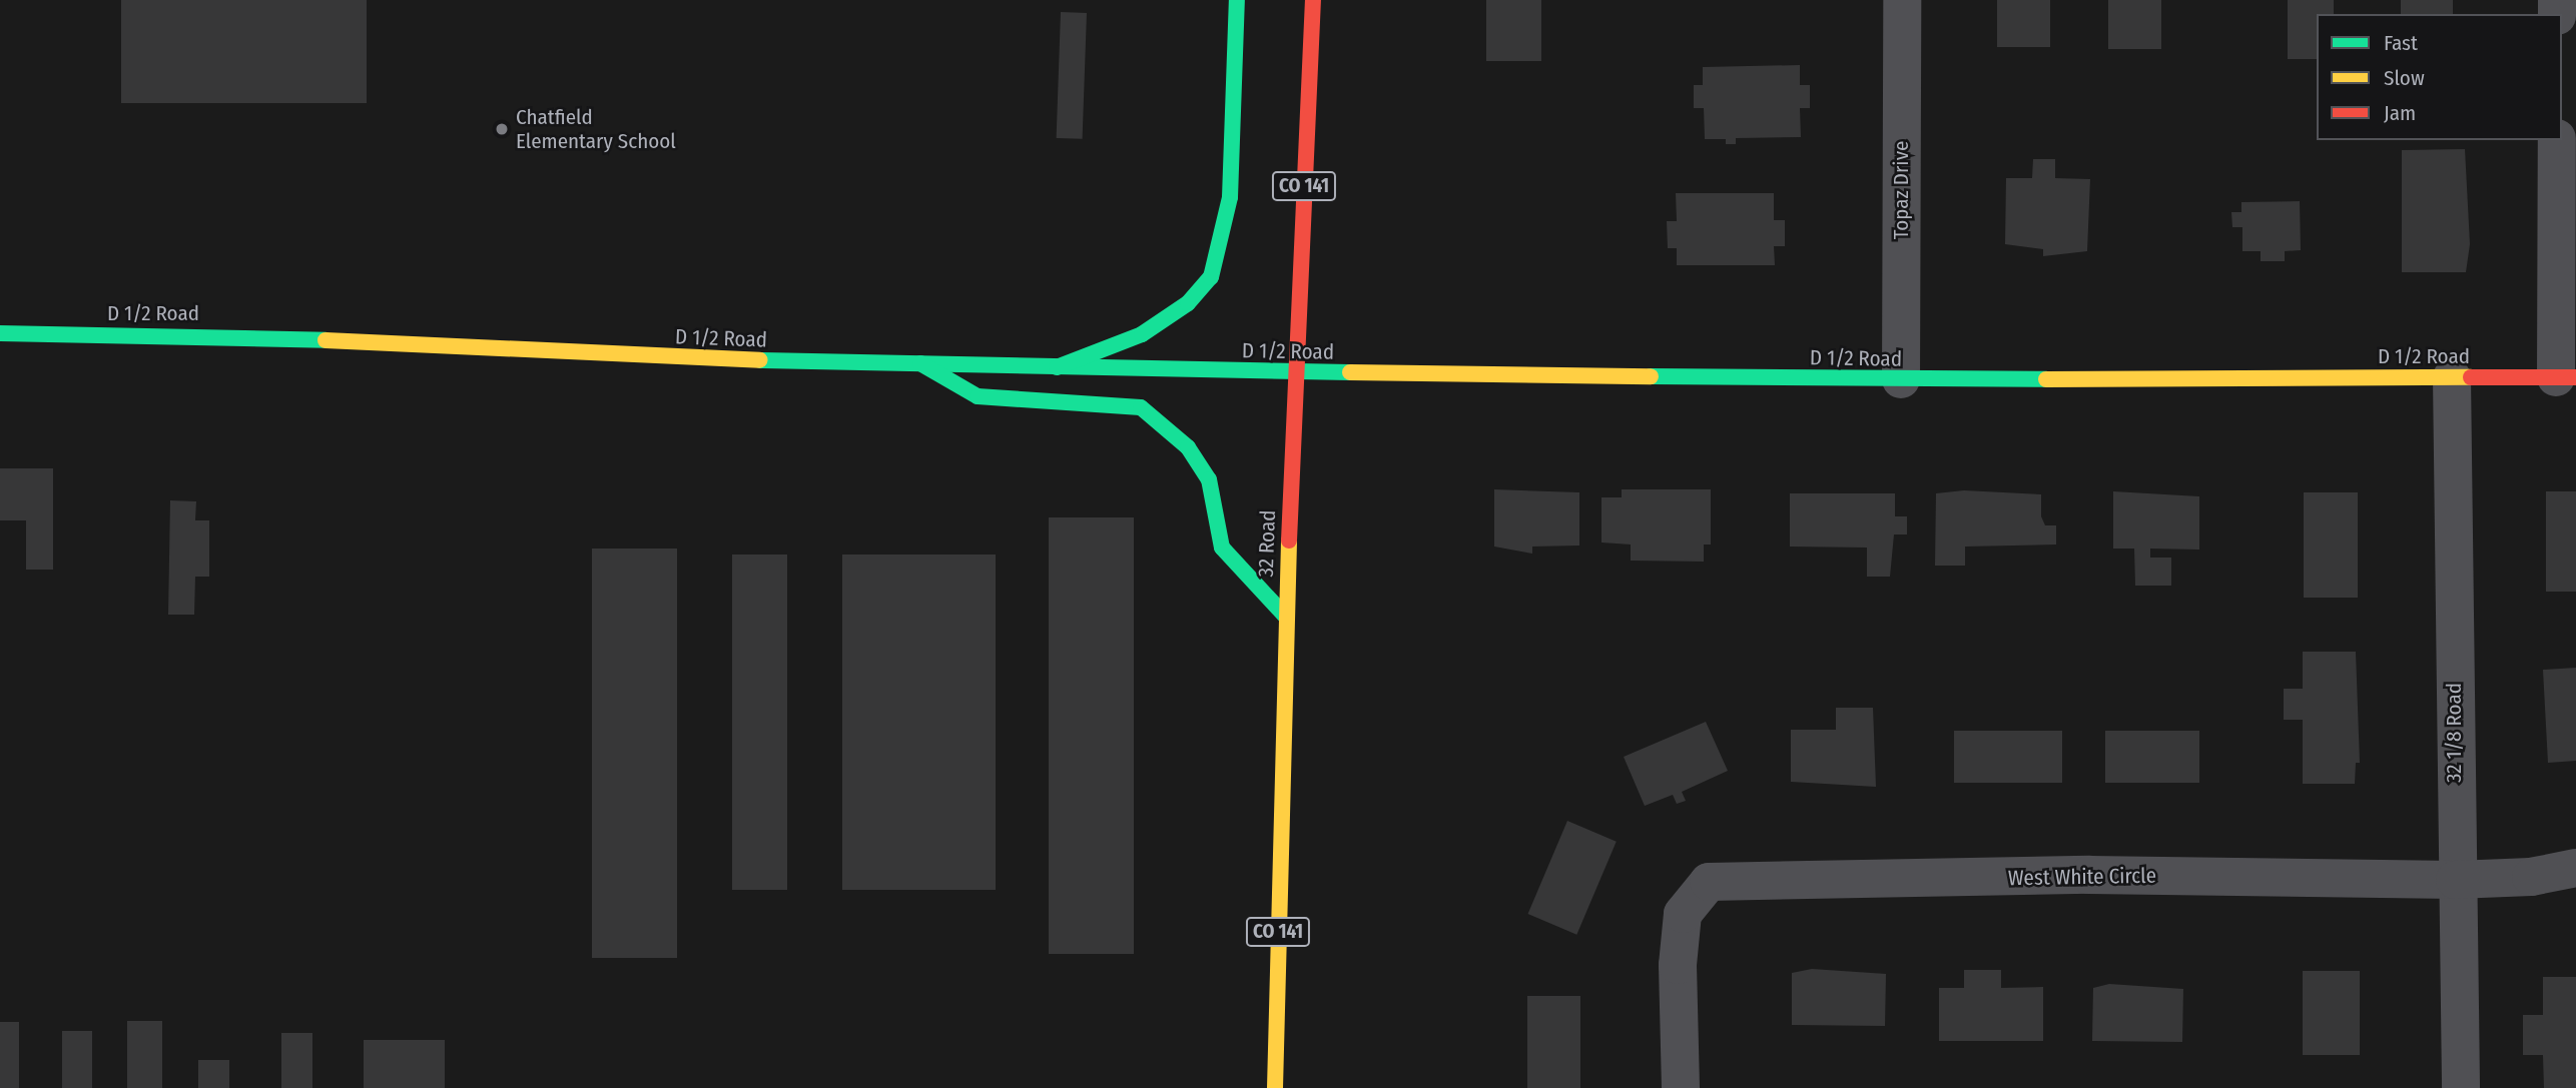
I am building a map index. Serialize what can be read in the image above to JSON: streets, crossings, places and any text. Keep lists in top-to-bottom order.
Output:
{
  "streets": {
    "main road": ["CO 141", "D 1/2 Road", "32 Road"],
    "street": ["Topaz Drive", "32 1/8 Road", "West White Circle"]
  },
  "crossings": [
    ["Topaz Drive", "D 1/2 Road"],
    ["D 1/2 Road", "32 Road"],
    ["D 1/2 Road", "32 1/8 Road"],
    ["32 1/8 Road", "West White Circle"]
  ],
  "places": ["Chatfield Elementary School"],
  "legend": ["Fast", "Slow", "Jam"]
}
